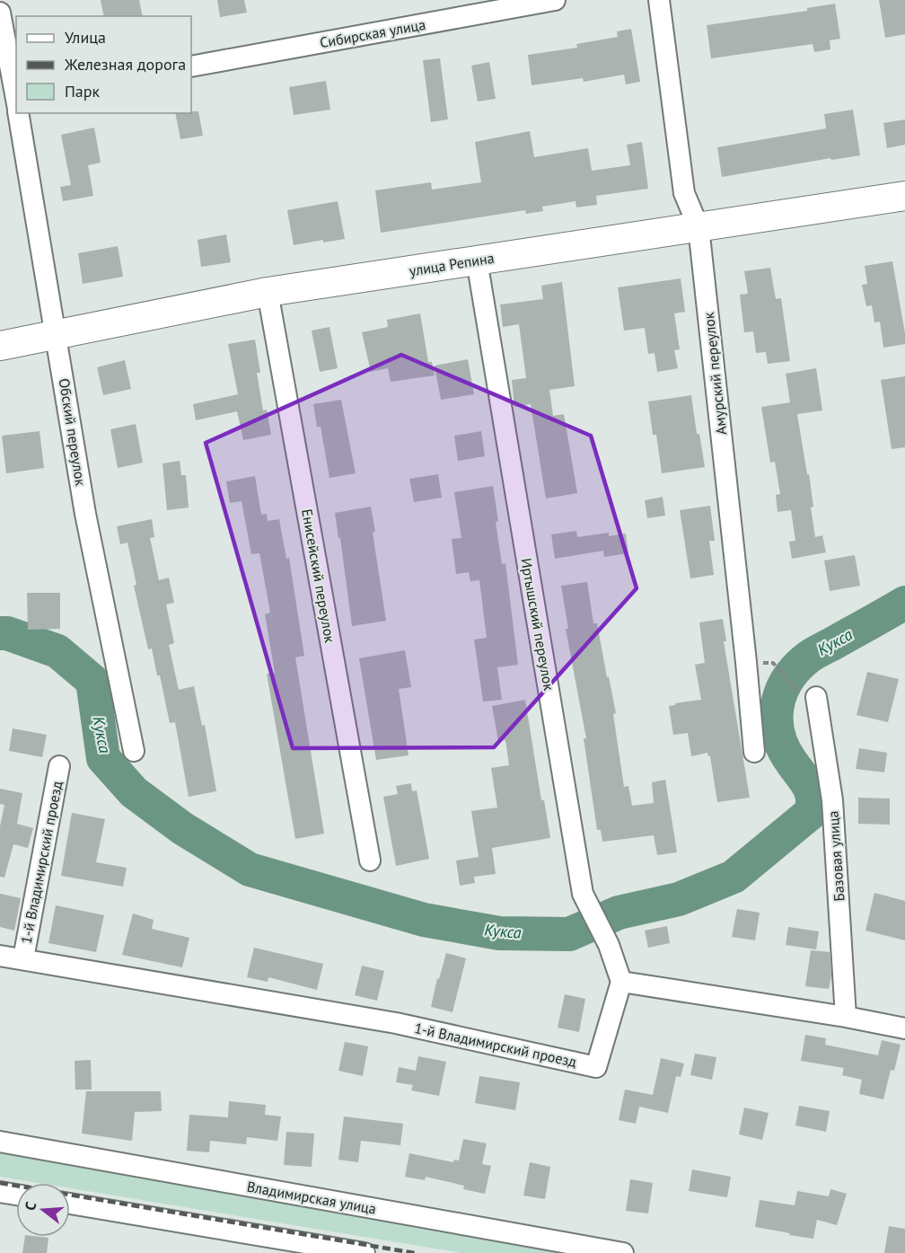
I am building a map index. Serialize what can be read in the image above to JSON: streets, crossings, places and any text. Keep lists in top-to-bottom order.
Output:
{
  "streets": {
    "street": [
      "Сибирская улица",
      "улица Репина",
      "Амурский переулок",
      "Обский переулок",
      "Енисейский переулок",
      "Иртышский переулок",
      "Базовая улица",
      "1-й Владимирский проезд",
      "Владимирская улица"
    ]
  },
  "crossings": [
    ["улица Репина", "Амурский переулок"],
    ["улица Репина", "Обский переулок"],
    ["улица Репина", "Енисейский переулок"],
    ["улица Репина", "Иртышский переулок"],
    ["Иртышский переулок", "1-й Владимирский проезд"]
  ],
  "water": ["Кукса"],
  "legend": ["Улица", "Железная дорога", "Парк"],
  "north": "left"
}
